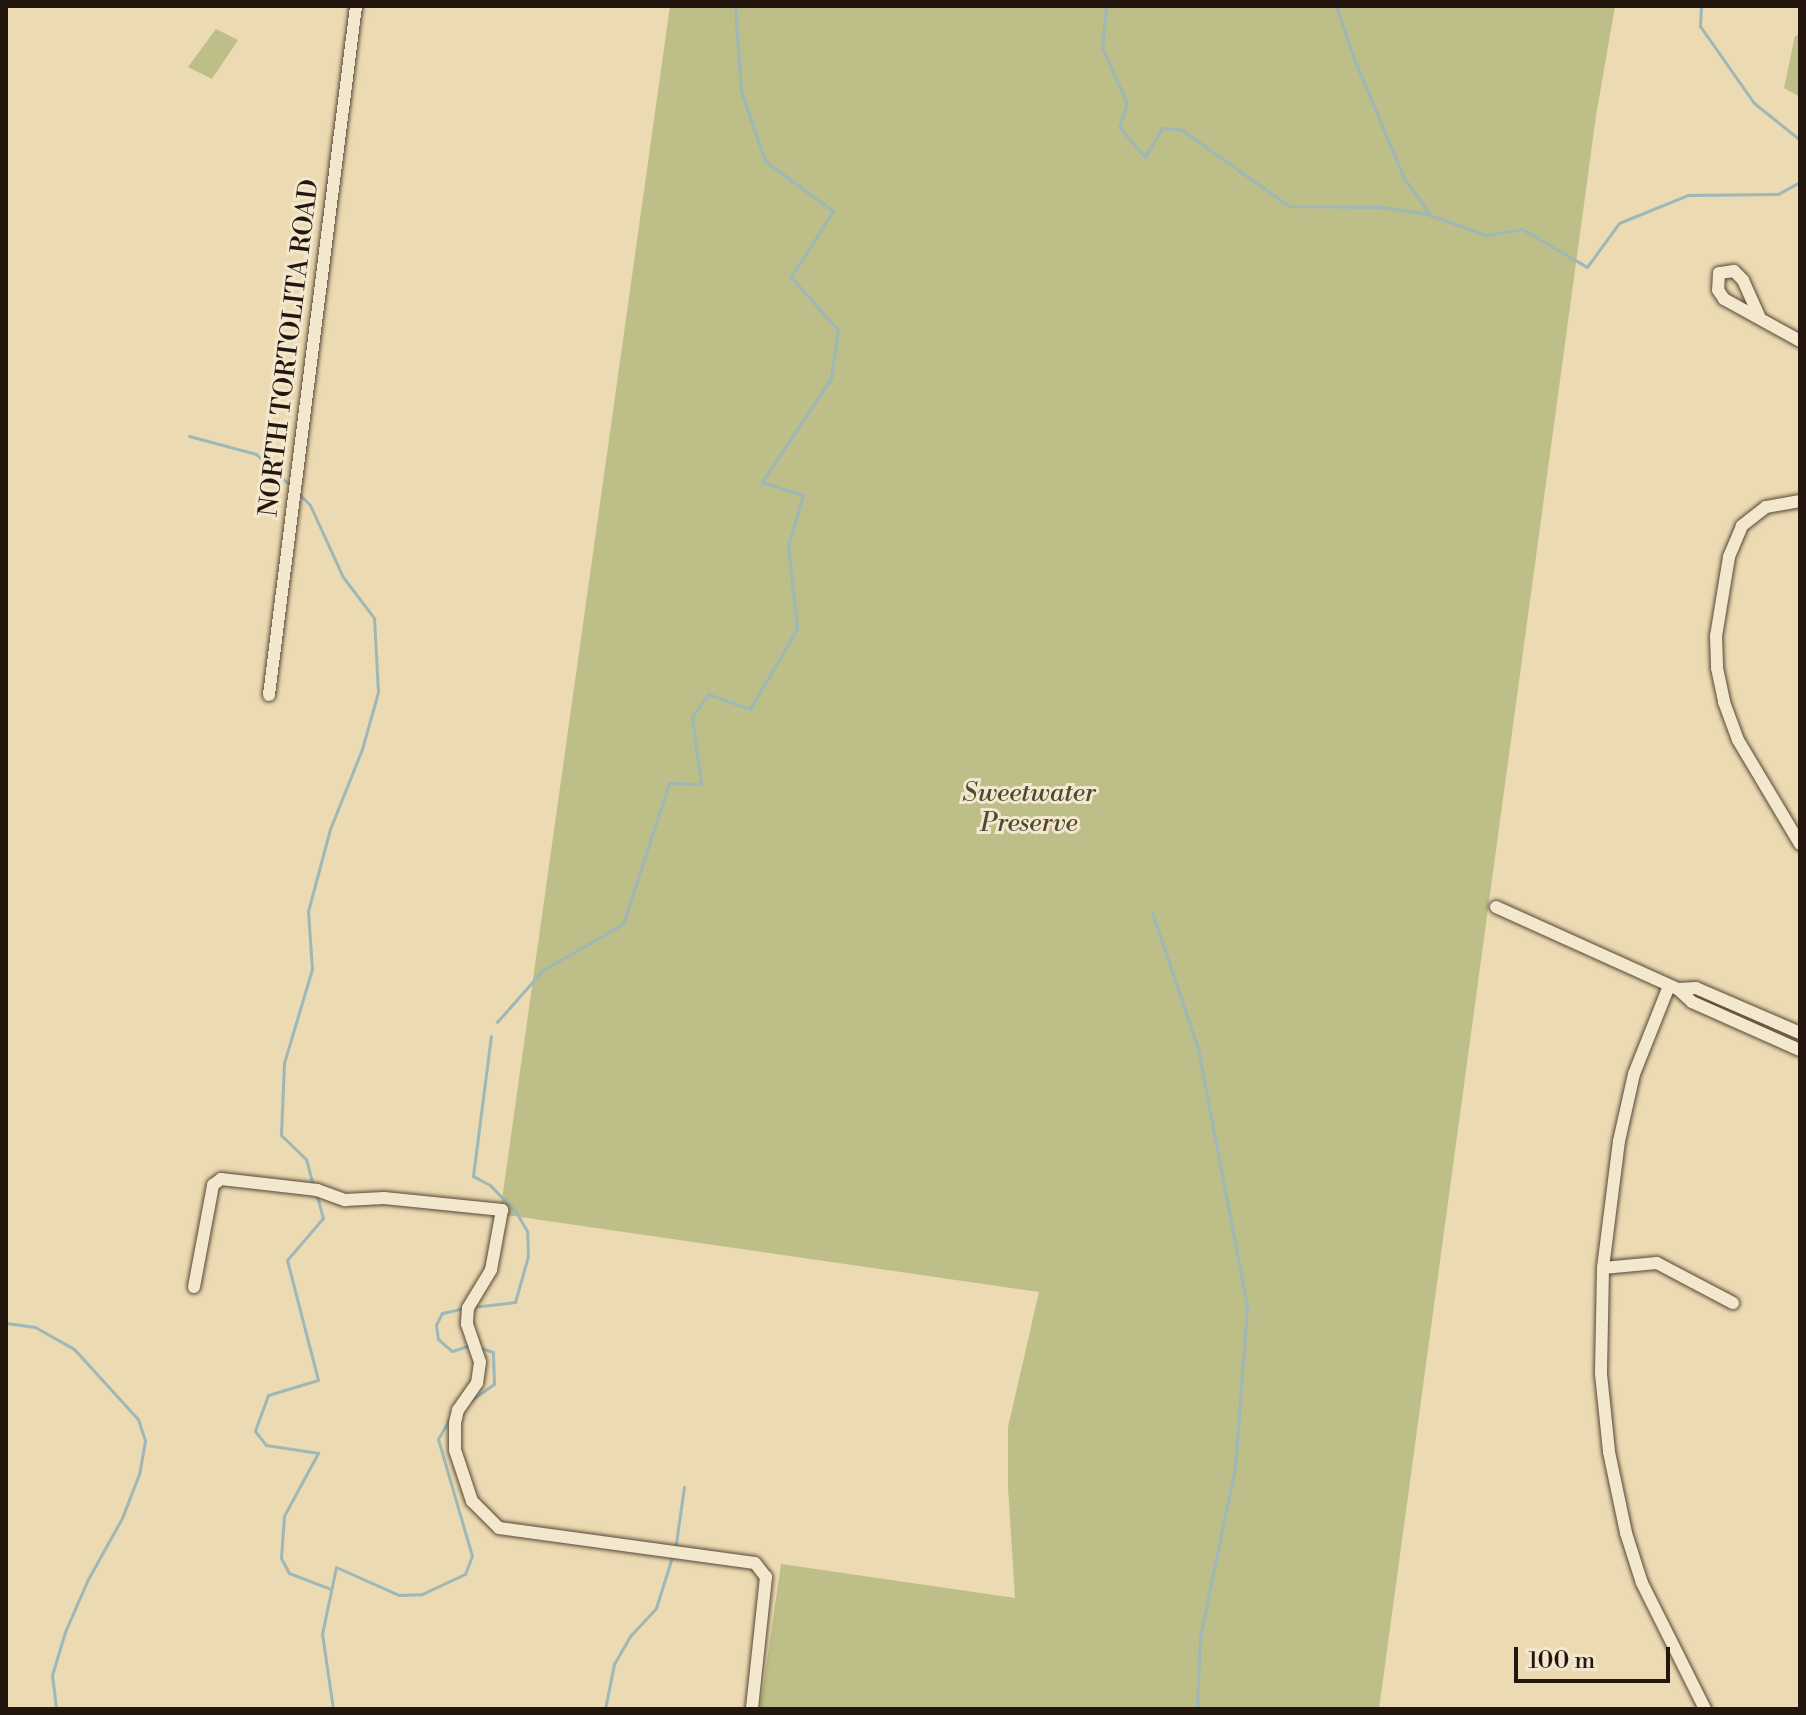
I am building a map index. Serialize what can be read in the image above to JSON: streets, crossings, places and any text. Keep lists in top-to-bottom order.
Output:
{
  "streets": {
    "street": ["NORTH TORTOLITA ROAD"]
  },
  "parks": ["Sweetwater Preserve"],
  "scale_bar": "100 m"
}
